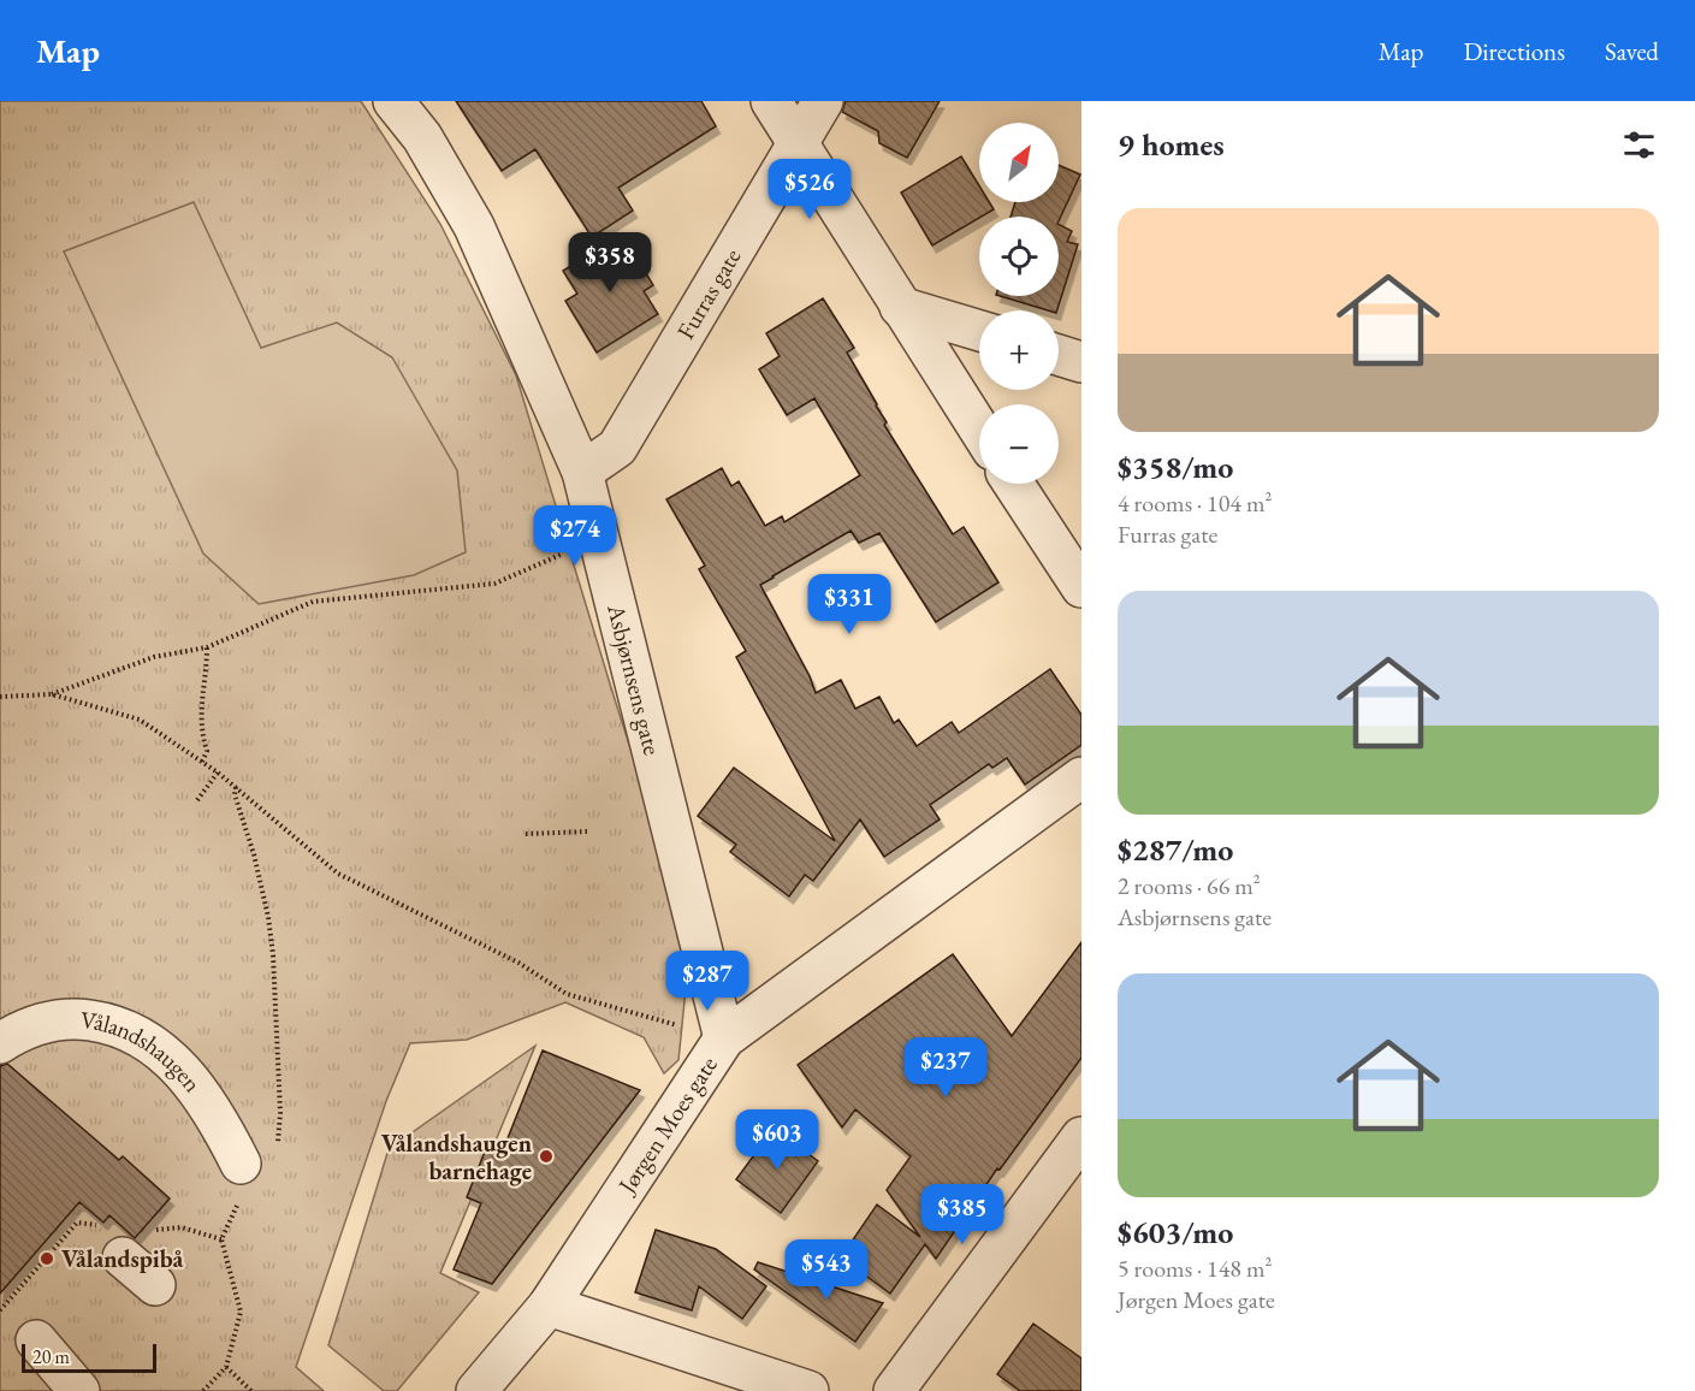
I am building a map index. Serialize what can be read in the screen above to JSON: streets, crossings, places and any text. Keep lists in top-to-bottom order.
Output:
{
  "streets": {
    "street": [
      "Furras gate",
      "Asbjørnsens gate",
      "Vålandshaugen",
      "Jørgen Moes gate"
    ]
  },
  "crossings": [
    ["Furras gate", "Asbjørnsens gate"],
    ["Asbjørnsens gate", "Jørgen Moes gate"]
  ],
  "places": ["Vålandshaugen barnehage", "Vålandspibå"],
  "scale_bar": "20 m",
  "north": "top right",
  "page": {
    "header": "Map",
    "nav": ["Map", "Directions", "Saved"],
    "heading": "9 homes",
    "map_buttons": ["+", "−"],
    "price": [
      "$526",
      "$358",
      "$274",
      "$331",
      "$287",
      "$237",
      "$603",
      "$385",
      "$543"
    ],
    "list": [
      {
        "name": "$358/mo",
        "note": "4 rooms · 104 m² · Furras gate"
      },
      {
        "name": "$287/mo",
        "note": "2 rooms · 66 m² · Asbjørnsens gate"
      },
      {
        "name": "$603/mo",
        "note": "5 rooms · 148 m² · Jørgen Moes gate"
      }
    ],
    "scale": "20 m"
  }
}
